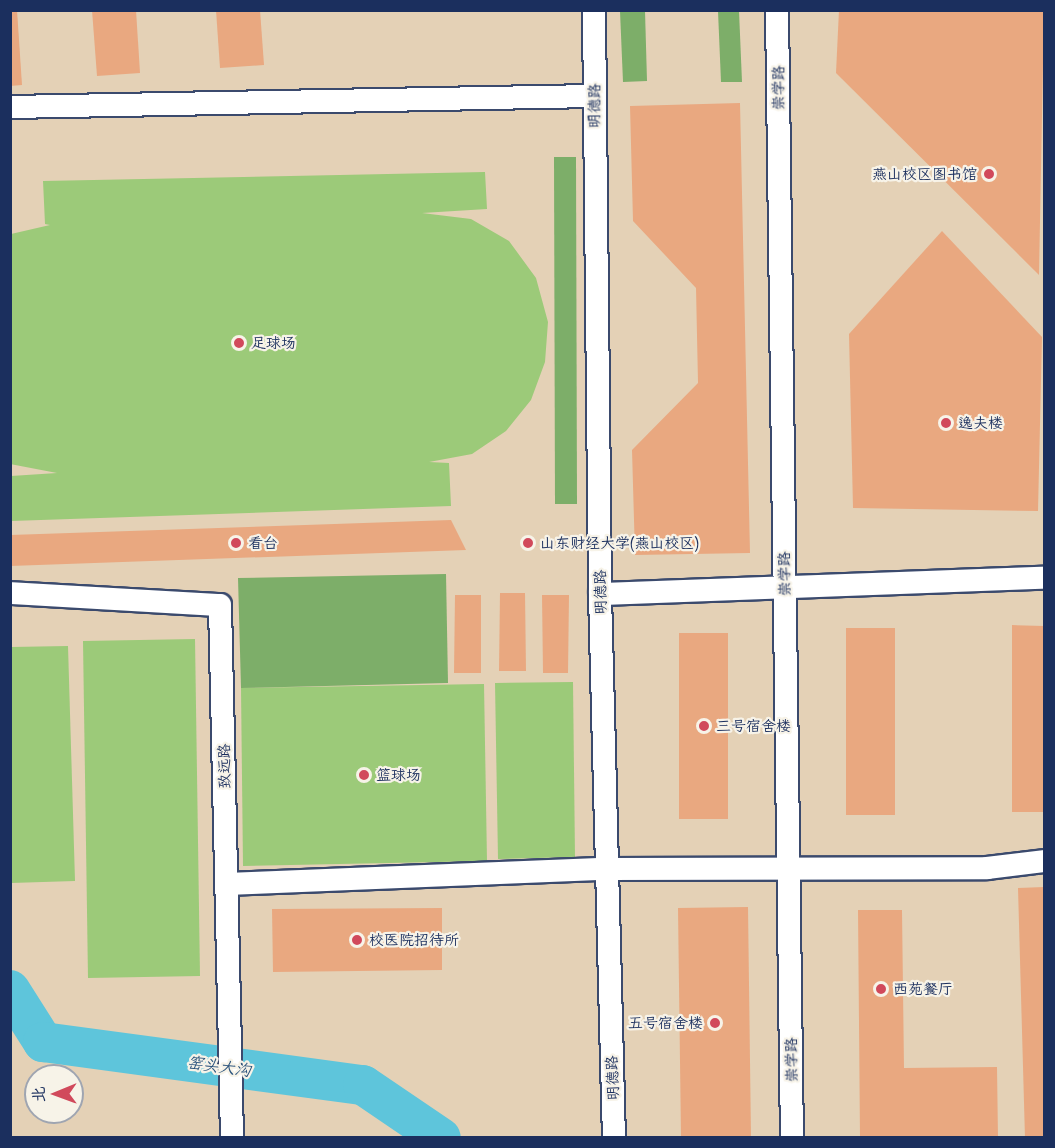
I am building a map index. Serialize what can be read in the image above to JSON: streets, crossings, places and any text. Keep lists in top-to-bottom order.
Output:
{
  "streets": {
    "lane": ["崇学路", "明德路", "致远路"]
  },
  "water": ["窑头大沟"],
  "places": [
    "燕山校区图书馆",
    "足球场",
    "逸夫楼",
    "看台",
    "山东财经大学(燕山校区)",
    "三号宿舍楼",
    "篮球场",
    "校医院招待所",
    "西苑餐厅",
    "五号宿舍楼"
  ],
  "north": "left"
}
